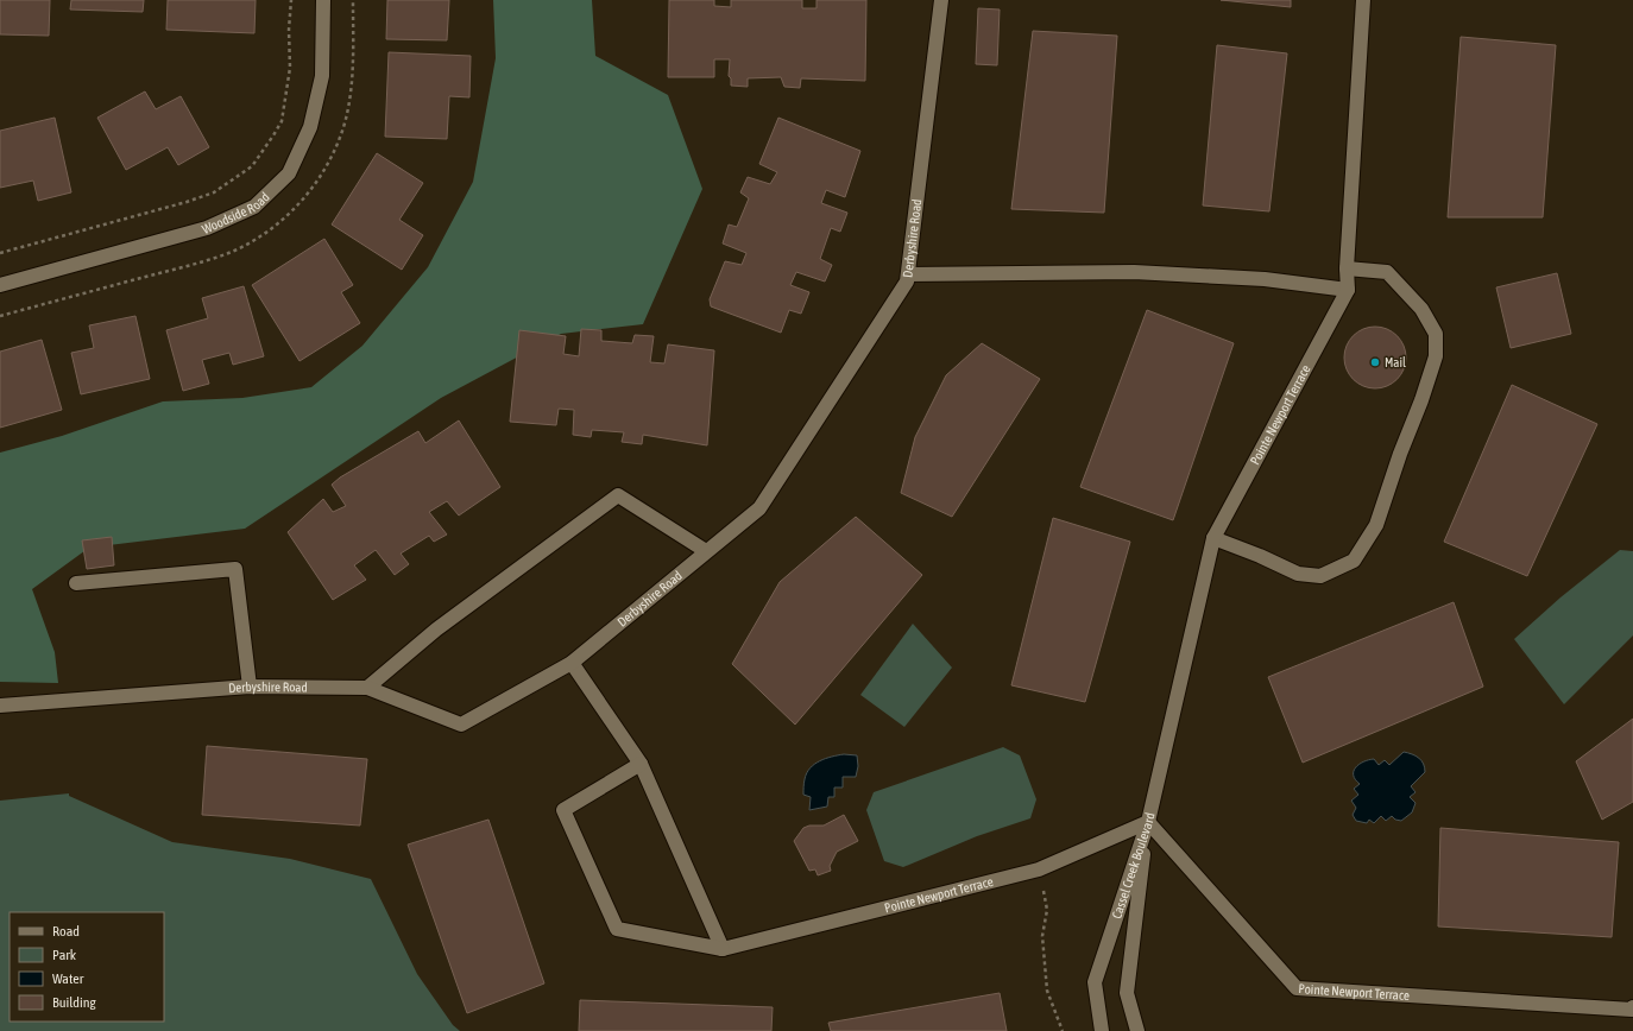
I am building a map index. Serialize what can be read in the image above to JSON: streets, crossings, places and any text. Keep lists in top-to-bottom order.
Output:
{
  "streets": {
    "street": [
      "Woodside Road",
      "Derbyshire Road",
      "Pointe Newport Terrace",
      "Cassel Creek Boulevard"
    ]
  },
  "crossings": [
    ["Pointe Newport Terrace", "Cassel Creek Boulevard"]
  ],
  "places": ["Mail"],
  "legend": [
    "Road",
    "Park",
    "Water",
    "Building"
  ]
}
